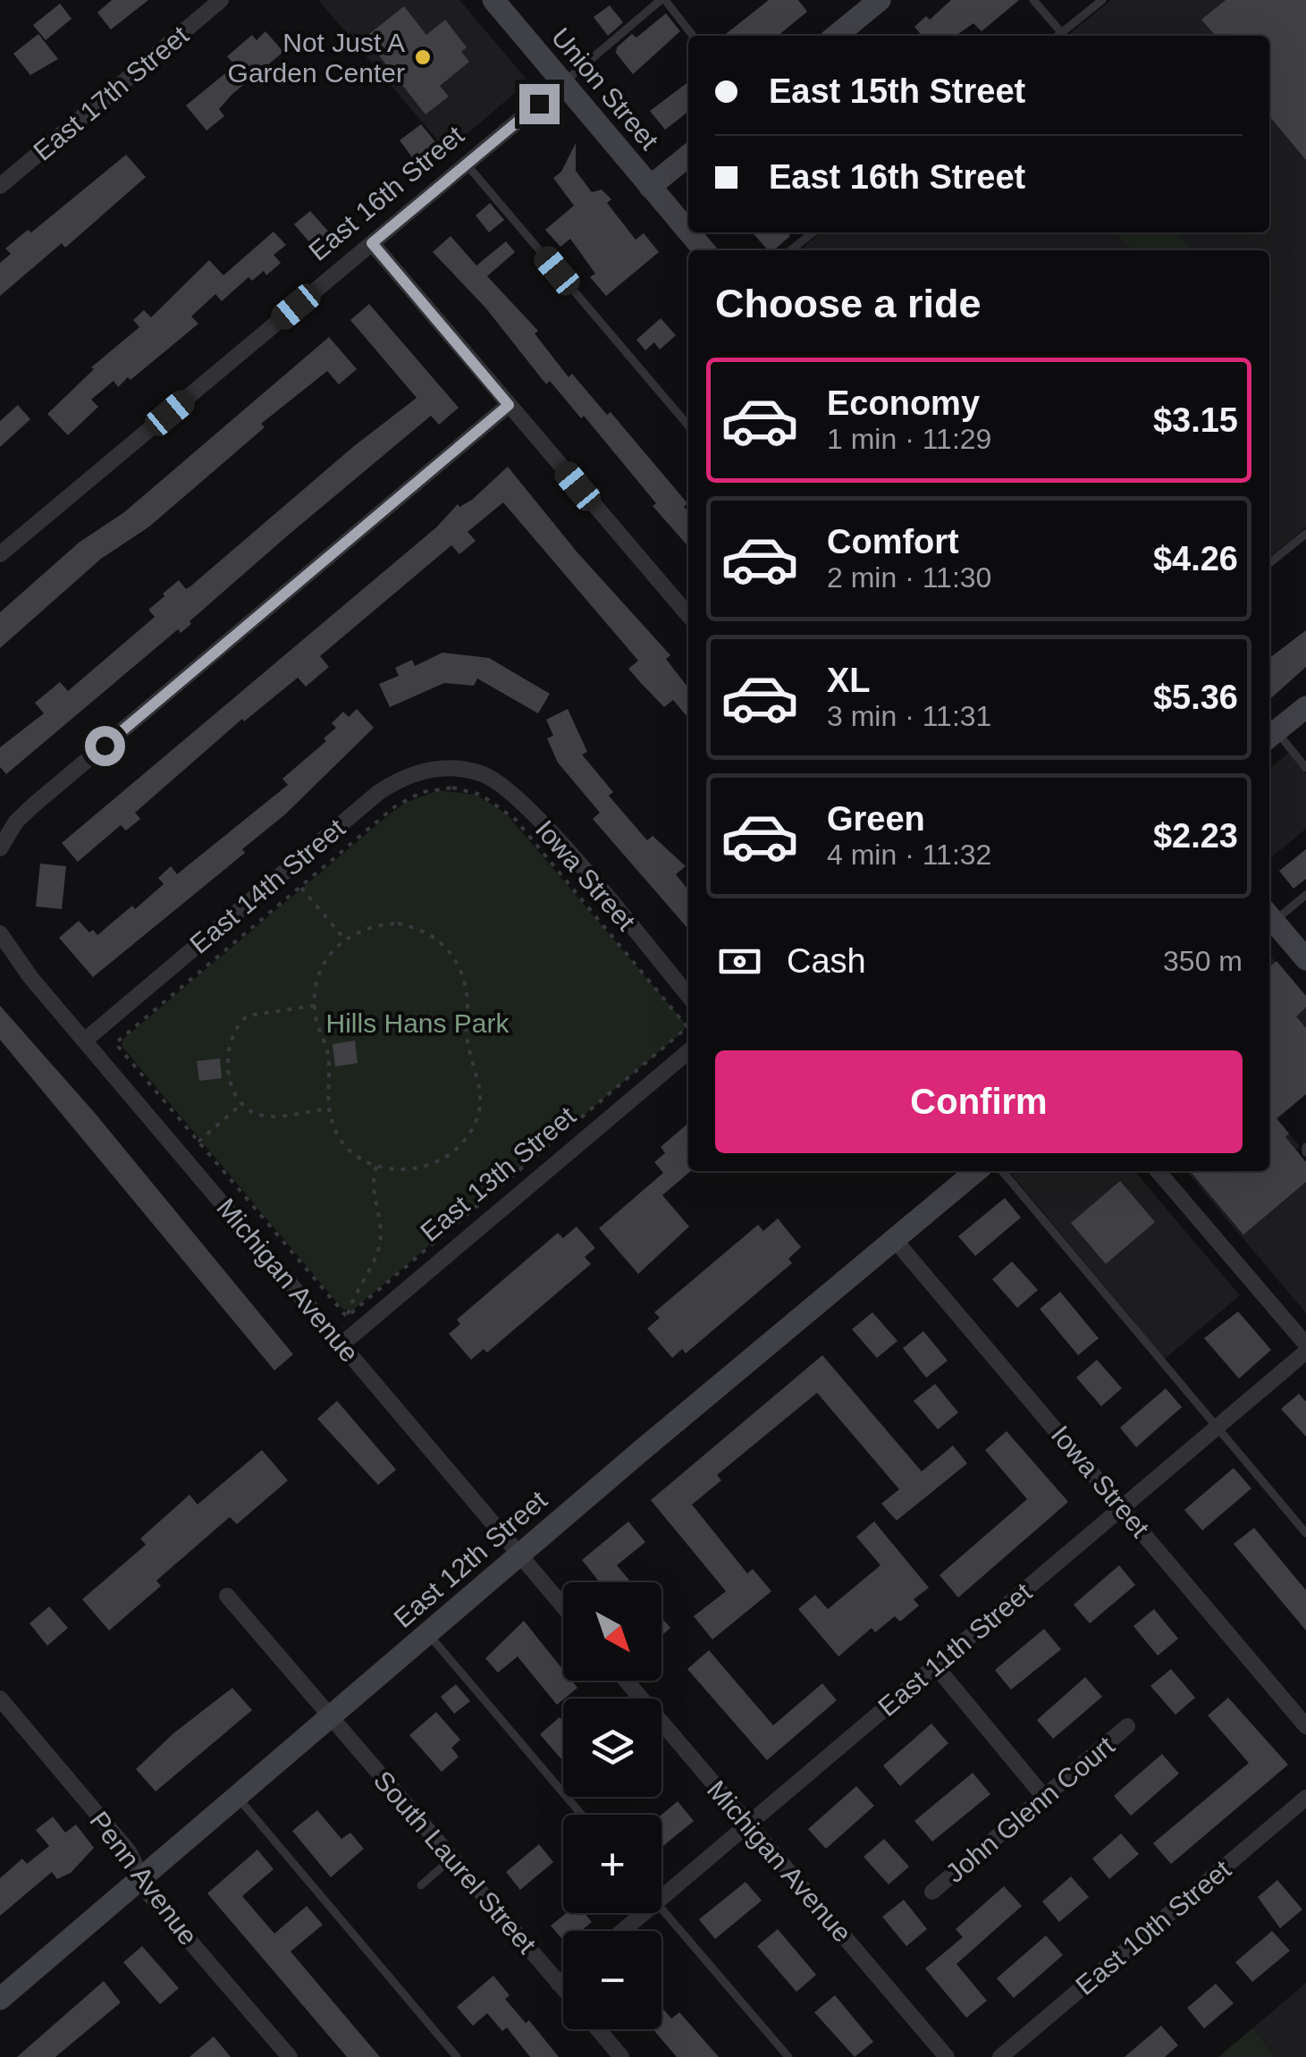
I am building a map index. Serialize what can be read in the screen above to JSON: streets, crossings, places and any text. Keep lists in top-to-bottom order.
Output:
{
  "streets": {
    "street": [
      "Union Street",
      "East 17th Street",
      "East 16th Street",
      "Iowa Street",
      "East 14th Street",
      "East 13th Street",
      "Michigan Avenue",
      "East 12th Street",
      "East 11th Street",
      "John Glenn Court",
      "South Laurel Street",
      "Penn Avenue",
      "East 10th Street"
    ]
  },
  "crossings": [
    ["Union Street", "East 16th Street"],
    ["Iowa Street", "East 14th Street"],
    ["Iowa Street", "East 12th Street"],
    ["Iowa Street", "East 11th Street"],
    ["East 14th Street", "Michigan Avenue"],
    ["East 13th Street", "Michigan Avenue"],
    ["Michigan Avenue", "East 12th Street"],
    ["Michigan Avenue", "East 11th Street"],
    ["East 12th Street", "South Laurel Street"],
    ["East 12th Street", "Penn Avenue"]
  ],
  "parks": ["Hills Hans Park"],
  "places": ["Not Just A Garden Center"],
  "north": "bottom right",
  "page": {
    "banner": ["East 15th Street", "East 16th Street"],
    "heading": "Choose a ride",
    "list": [
      {
        "name": "Economy",
        "note": "1 min · 11:29",
        "value": "$3.15"
      },
      {
        "name": "Comfort",
        "note": "2 min · 11:30",
        "value": "$4.26"
      },
      {
        "name": "XL",
        "note": "3 min · 11:31",
        "value": "$5.36"
      },
      {
        "name": "Green",
        "note": "4 min · 11:32",
        "value": "$2.23"
      }
    ],
    "pay": ["Cash", "350 m"],
    "buttons": "Confirm",
    "map_buttons": ["+", "−"]
  }
}
